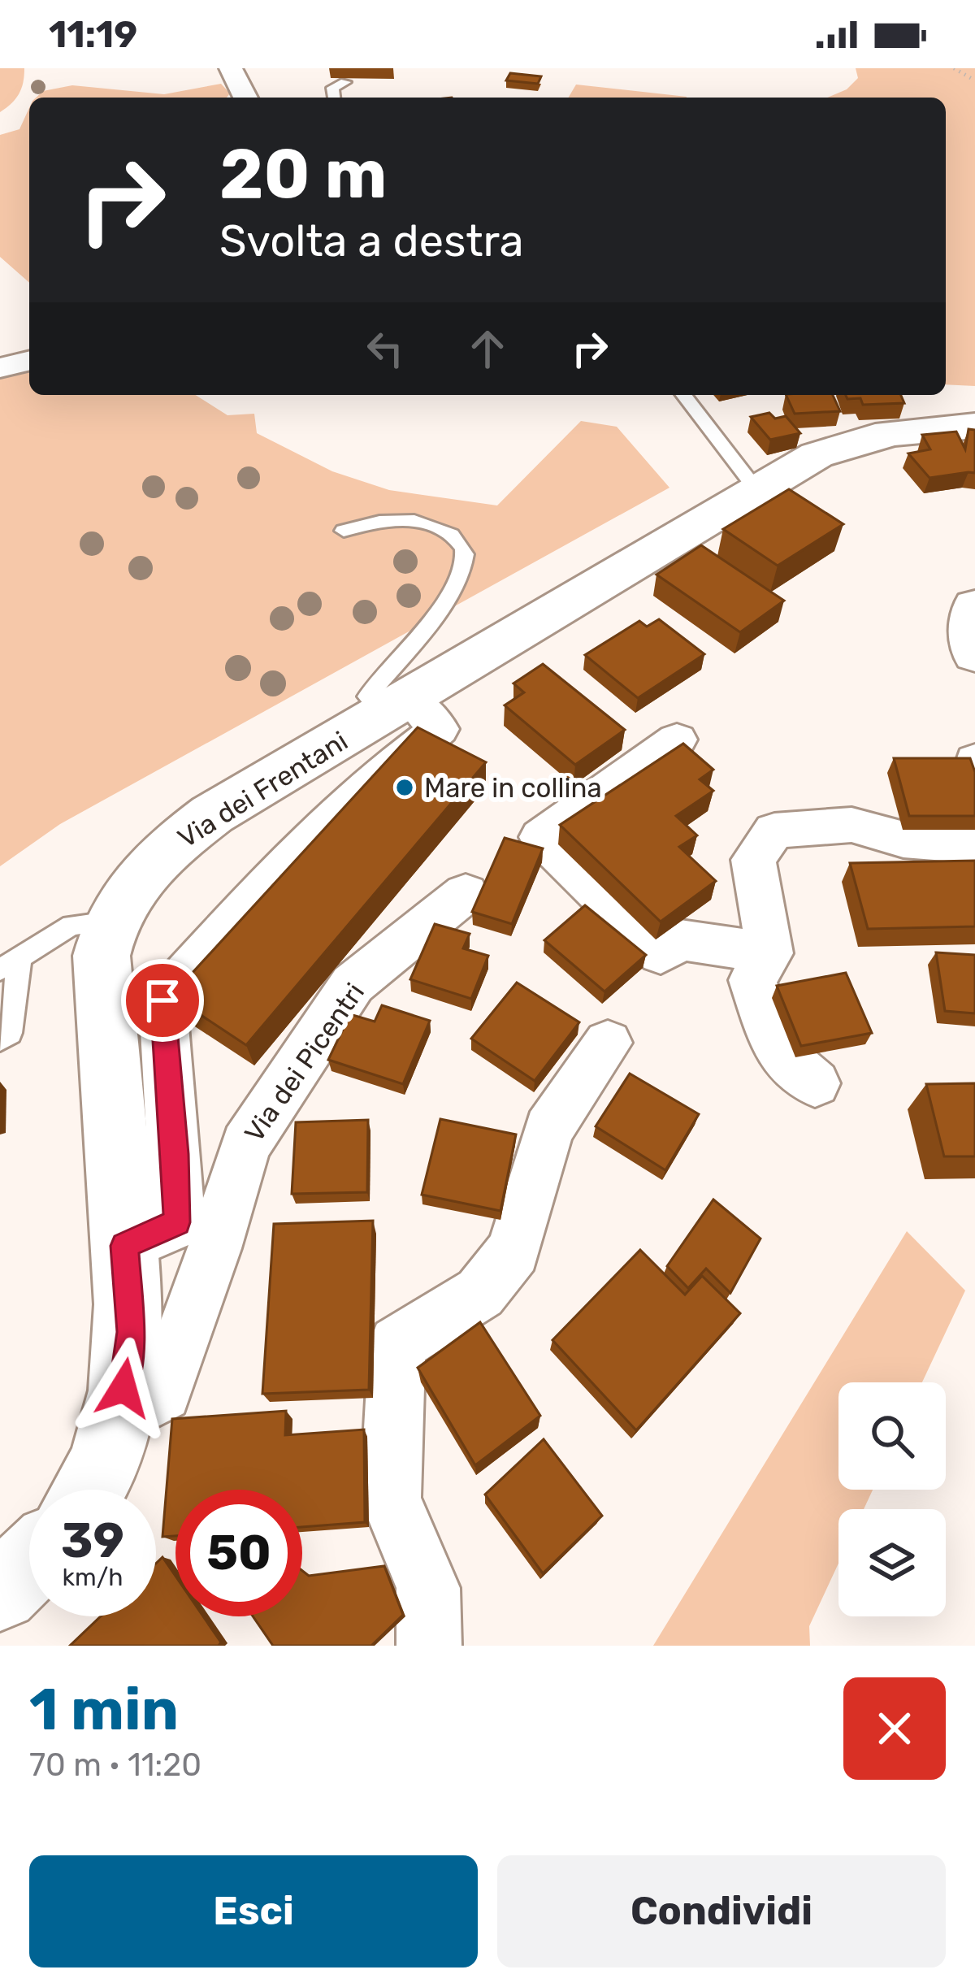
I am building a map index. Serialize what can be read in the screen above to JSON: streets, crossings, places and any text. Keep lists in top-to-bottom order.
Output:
{
  "streets": {
    "main road": ["Via dei Frentani"],
    "street": ["Via dei Picentri"]
  },
  "crossings": [
    ["Via dei Frentani", "Via dei Picentri"]
  ],
  "places": ["Mare in collina"],
  "page": {
    "status": "11:19",
    "turn": ["20 m", "Svolta a destra"],
    "speed": "39 km/h",
    "limit": "50",
    "heading": ["1 min", "70 m · 11:20"],
    "buttons": ["Esci", "Condividi"]
  }
}
